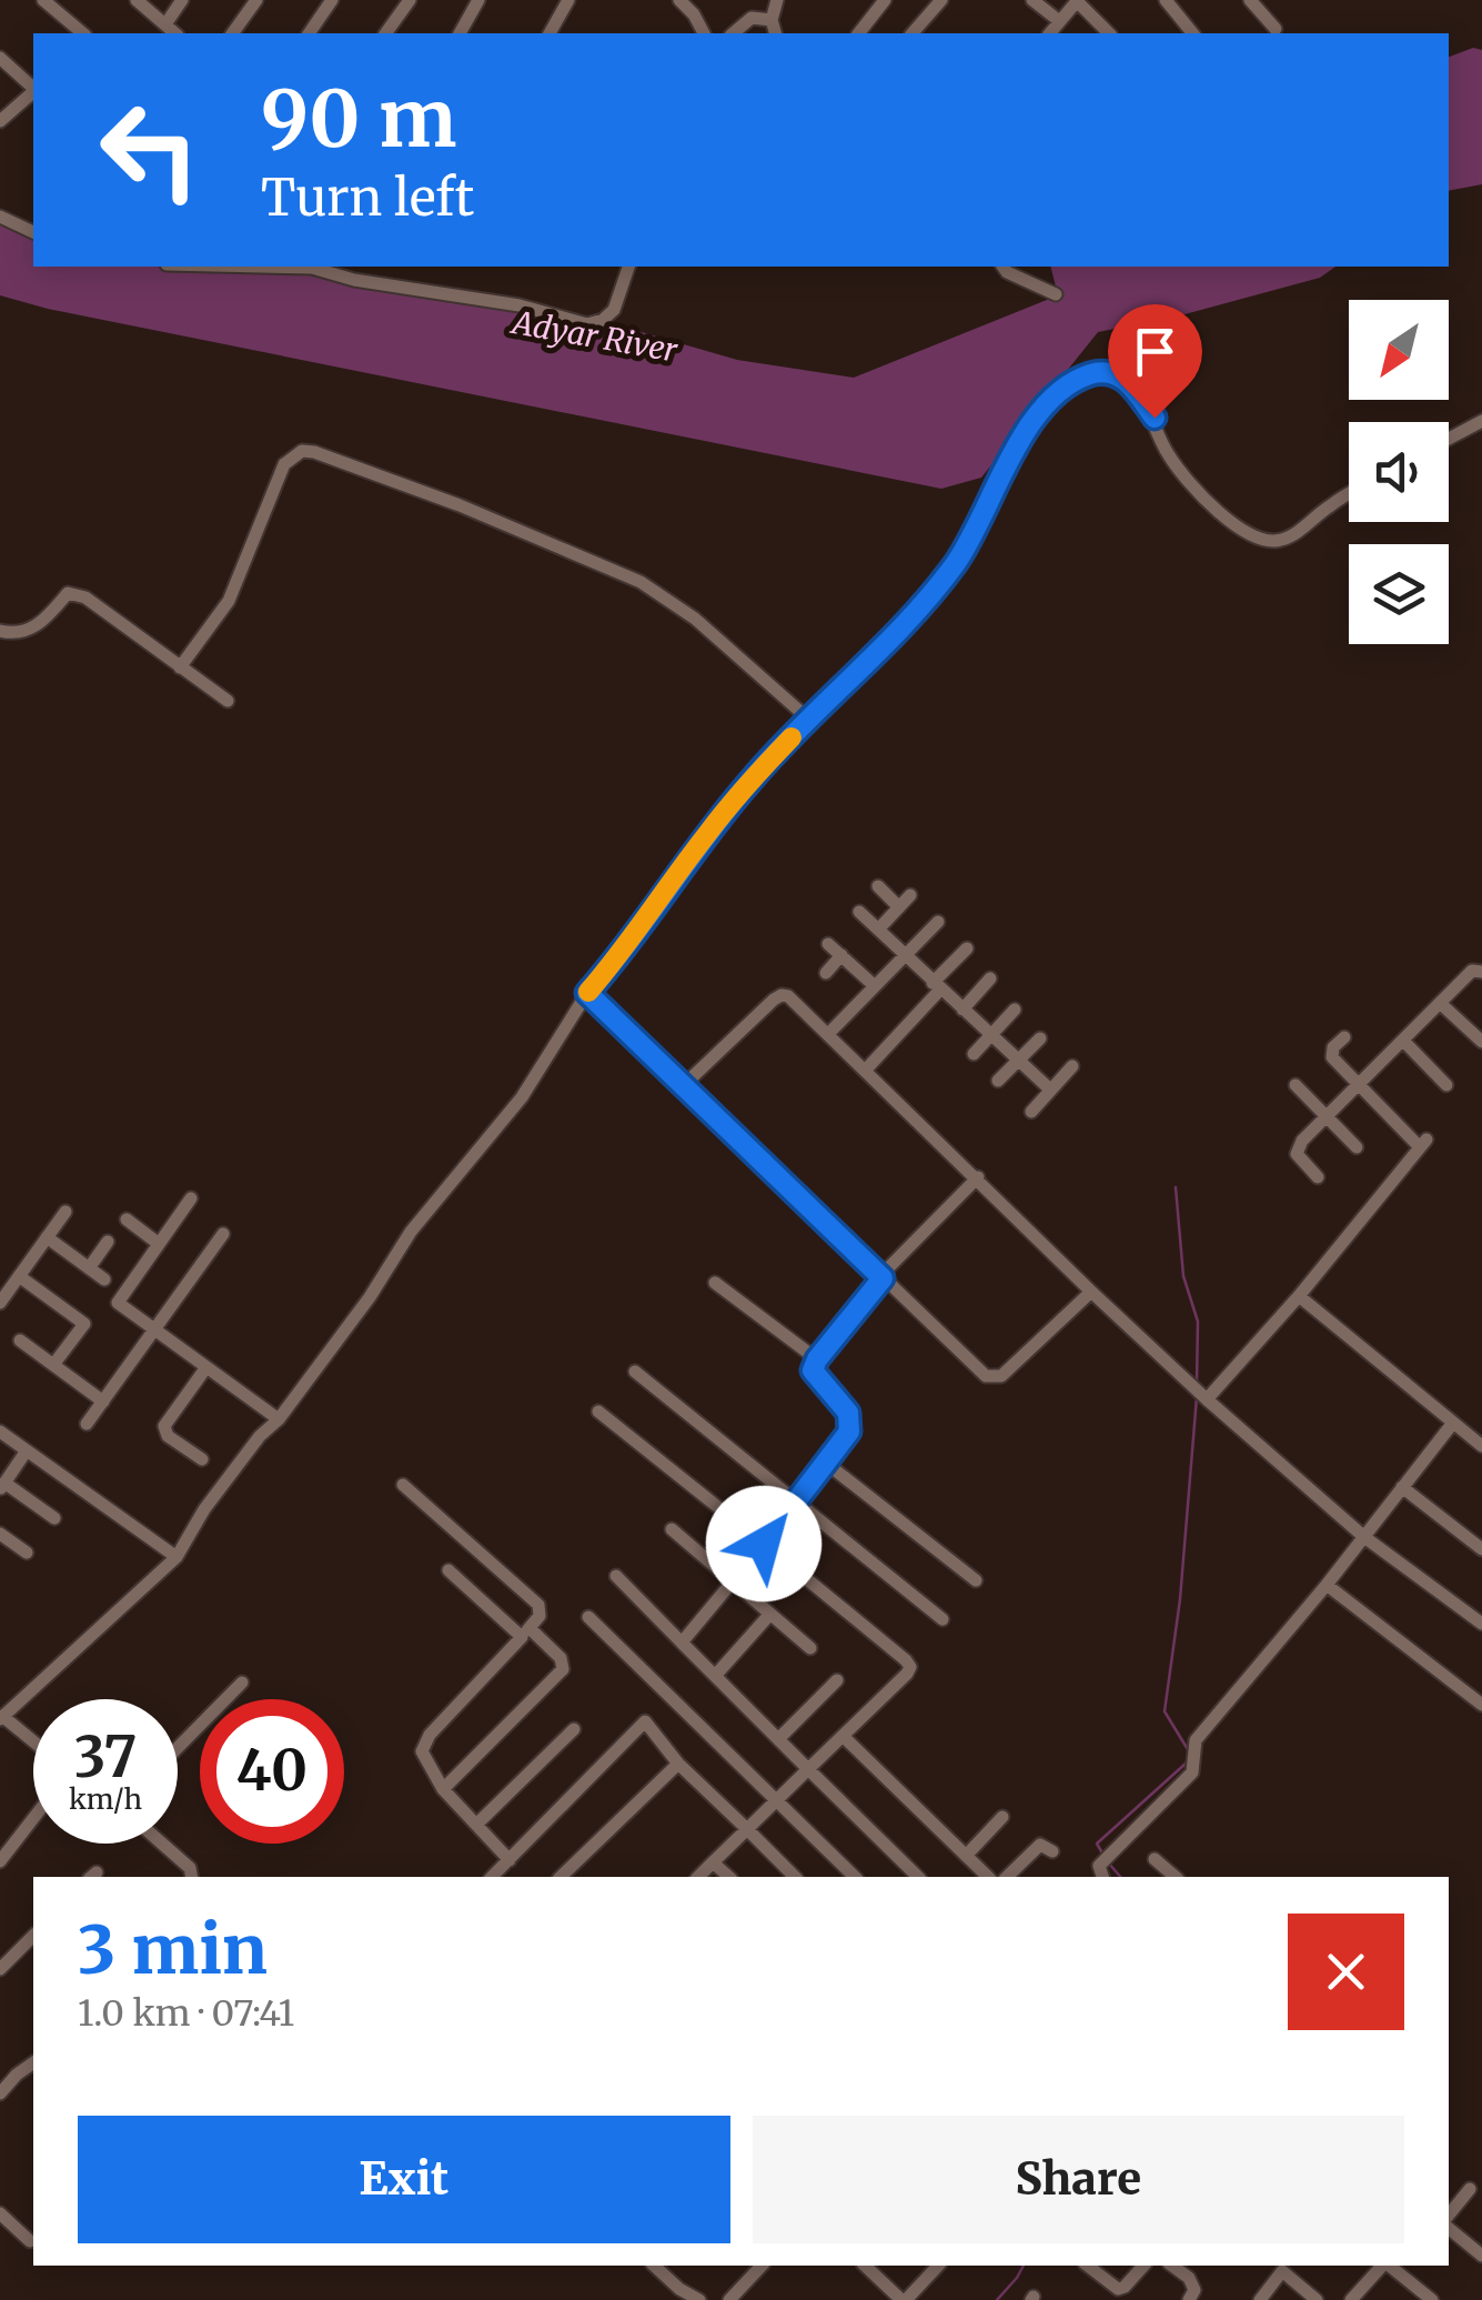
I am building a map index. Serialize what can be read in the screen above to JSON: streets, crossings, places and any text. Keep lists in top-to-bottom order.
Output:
{
  "water": ["Adyar River"],
  "north": "bottom left",
  "page": {
    "turn": ["90 m", "Turn left"],
    "speed": "37 km/h",
    "limit": "40",
    "heading": ["3 min", "1.0 km · 07:41"],
    "buttons": ["Exit", "Share"]
  }
}
